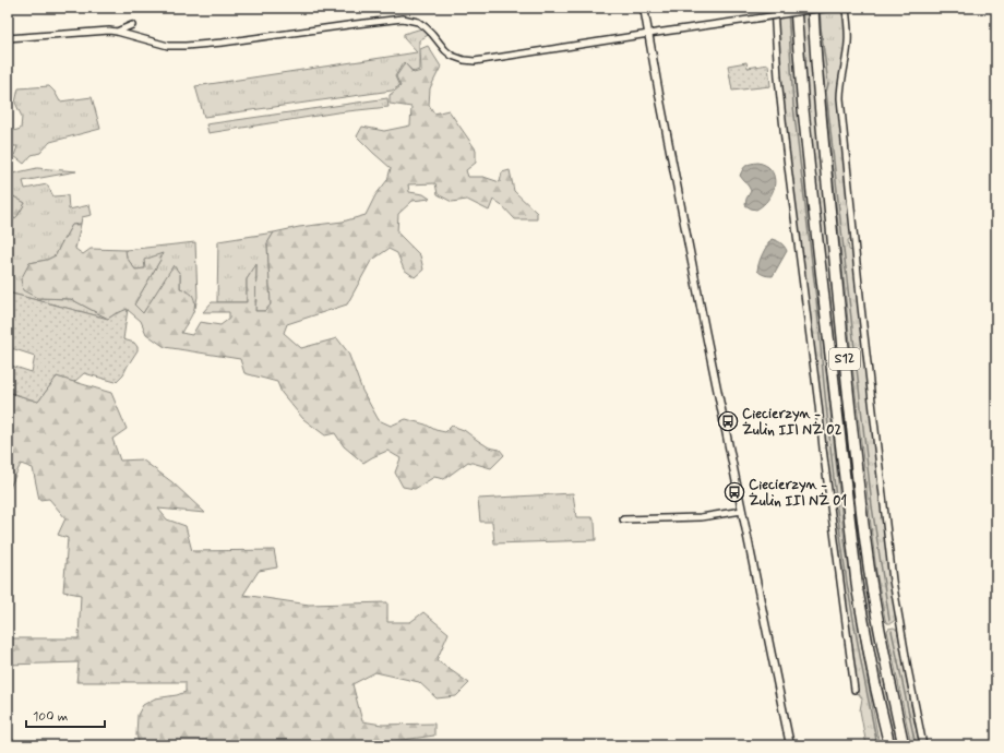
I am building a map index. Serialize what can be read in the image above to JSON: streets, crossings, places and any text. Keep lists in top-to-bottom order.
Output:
{
  "streets": {
    "highway": ["S12"]
  },
  "places": {
    "bus stop": ["Ciecierzyn - Żulin III NŻ 02", "Ciecierzyn - Żulin III NŻ 01"]
  },
  "scale_bar": "100 m"
}
